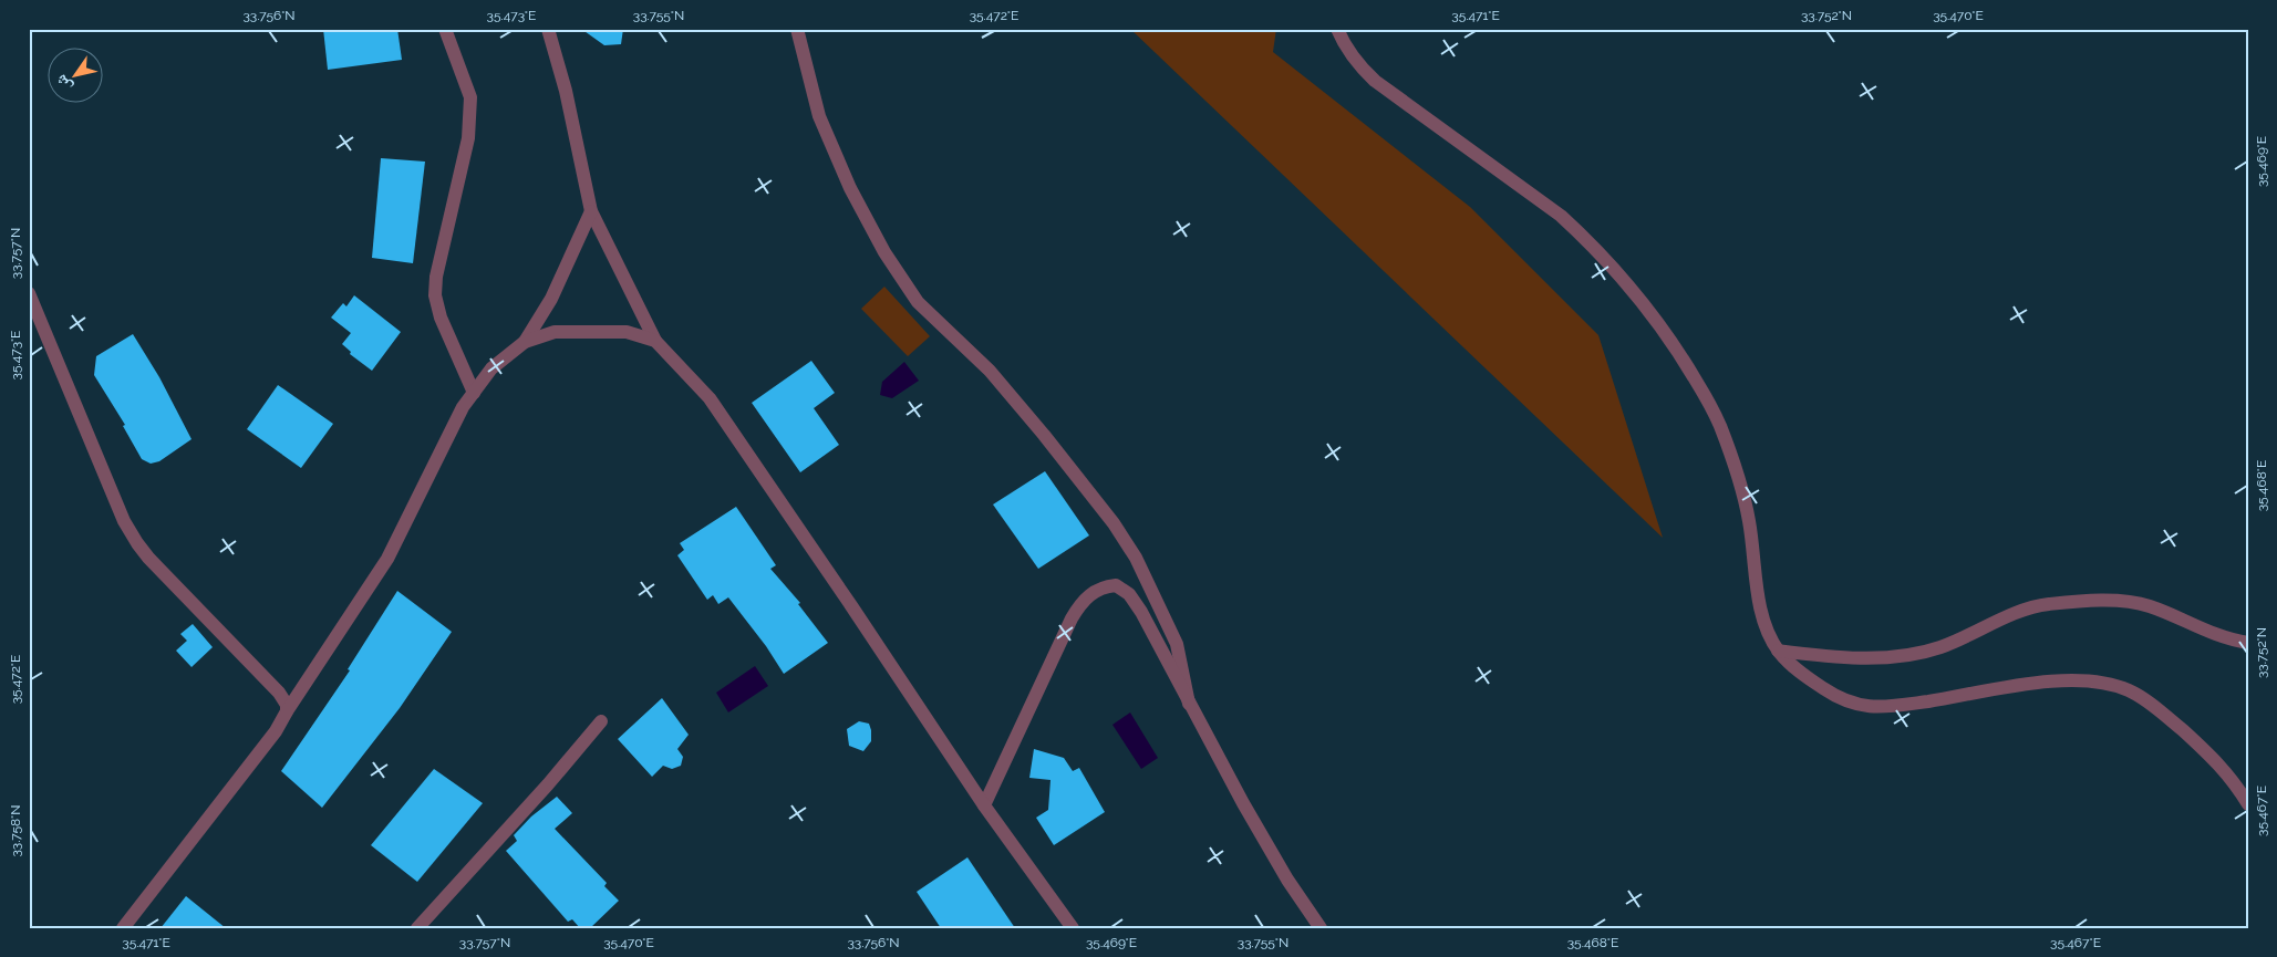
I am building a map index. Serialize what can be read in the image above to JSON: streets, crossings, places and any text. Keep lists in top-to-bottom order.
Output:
{
  "north": "bottom left",
  "coordinates": [
    "33.756°N",
    "35.473°E",
    "33.755°N",
    "35.472°E",
    "35.471°E",
    "33.752°N",
    "35.470°E",
    "35.469°E",
    "33.757°N",
    "35.468°E",
    "35.467°E",
    "33.758°N"
  ]
}
